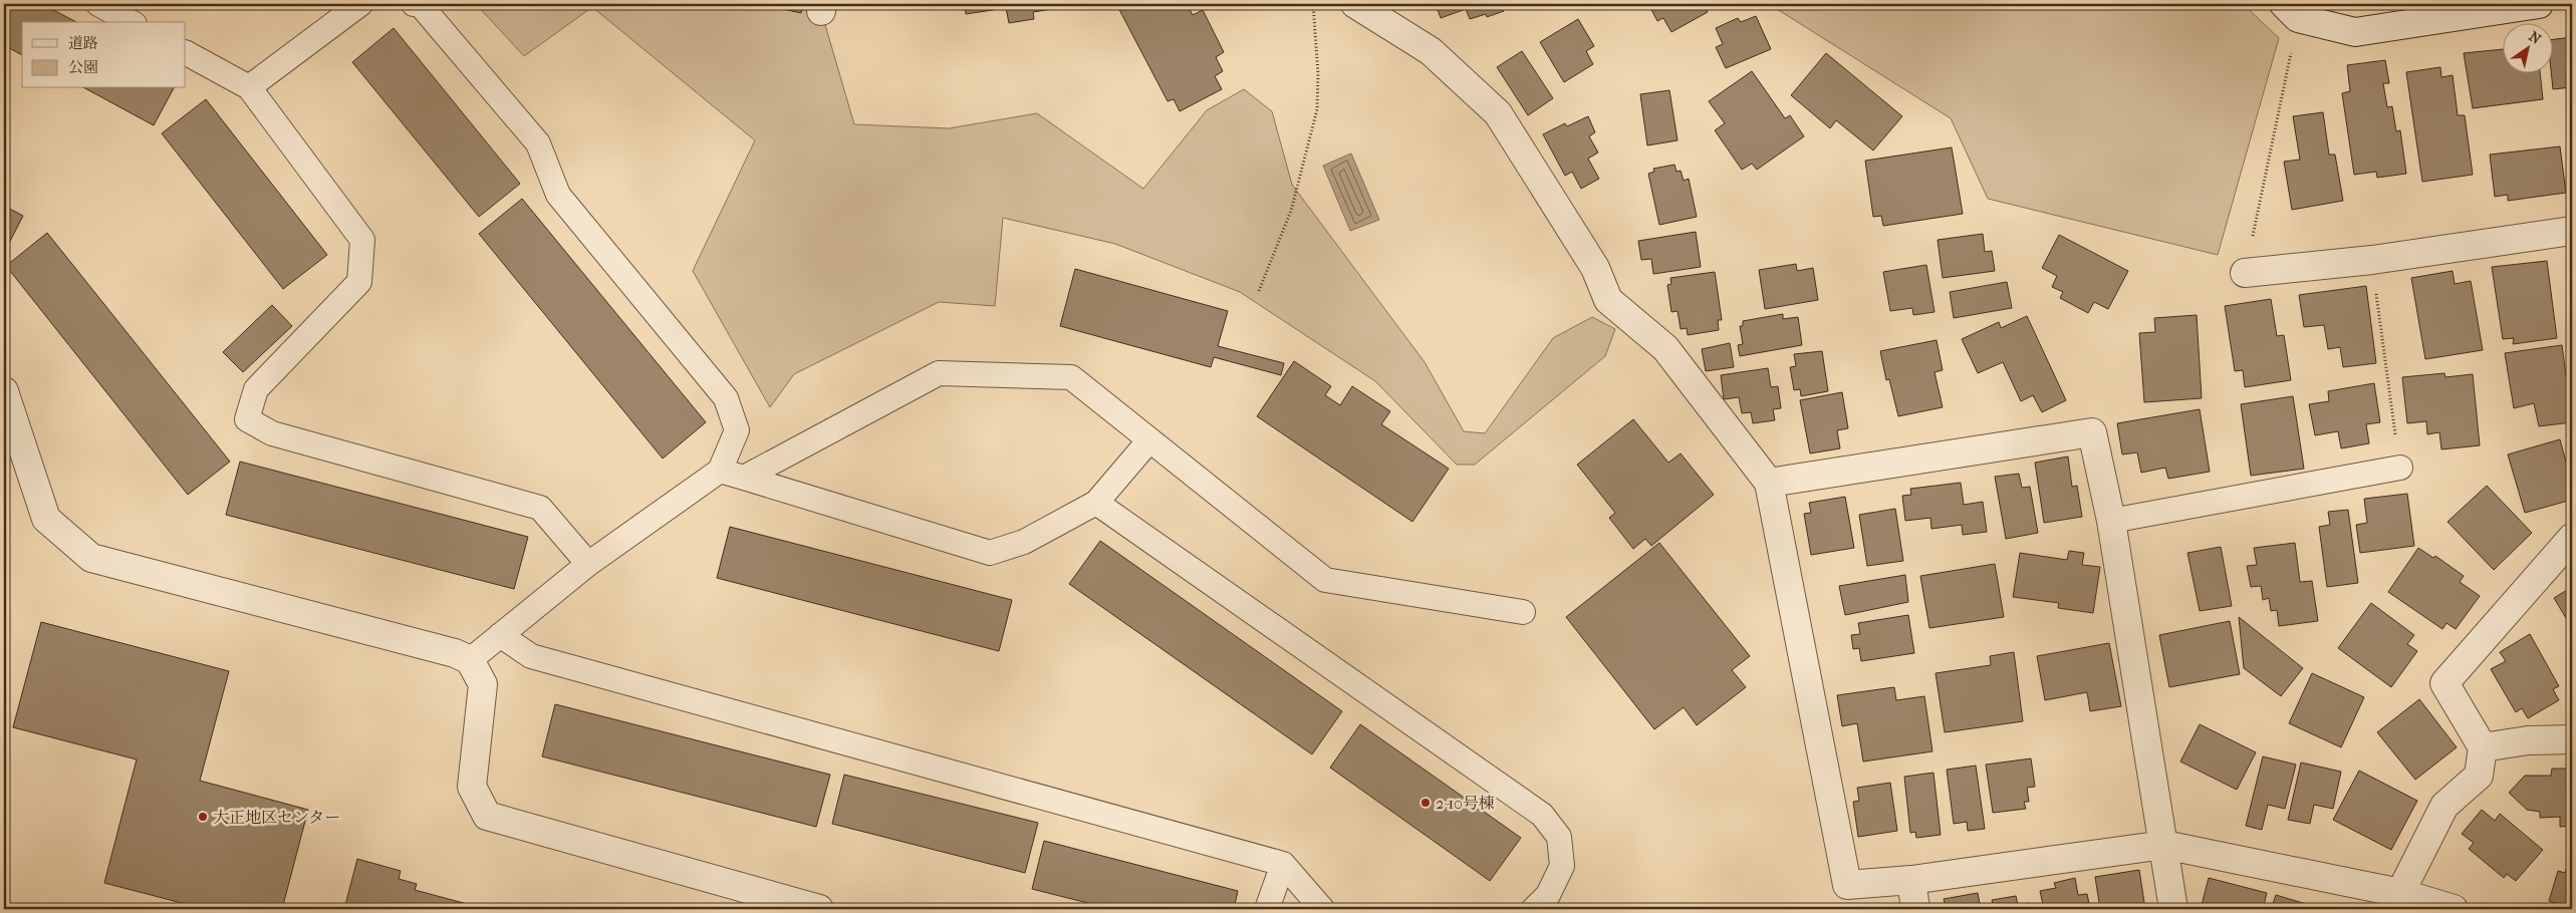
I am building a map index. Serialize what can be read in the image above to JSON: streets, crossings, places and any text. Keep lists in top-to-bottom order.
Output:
{
  "places": ["2-10号棟", "大正地区センター"],
  "legend": ["道路", "公園"],
  "north": "top right"
}
